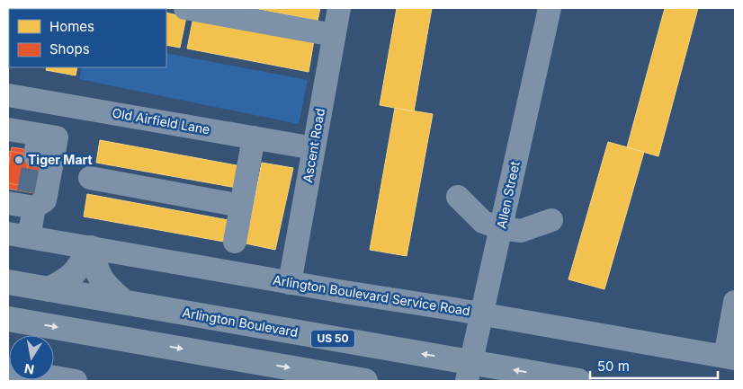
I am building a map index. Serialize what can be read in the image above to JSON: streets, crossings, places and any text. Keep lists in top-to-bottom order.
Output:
{
  "streets": {
    "highway": ["Arlington Boulevard", "US 50"],
    "street": [
      "Old Airfield Lane",
      "Ascent Road",
      "Allen Street",
      "Arlington Boulevard Service Road"
    ]
  },
  "crossings": [
    ["Old Airfield Lane", "Ascent Road"],
    ["Ascent Road", "Arlington Boulevard Service Road"],
    ["Allen Street", "Arlington Boulevard Service Road"],
    ["Allen Street", "Arlington Boulevard"]
  ],
  "places": ["Tiger Mart"],
  "legend": ["Homes", "Shops"],
  "scale_bar": "50 m",
  "north": "bottom"
}
